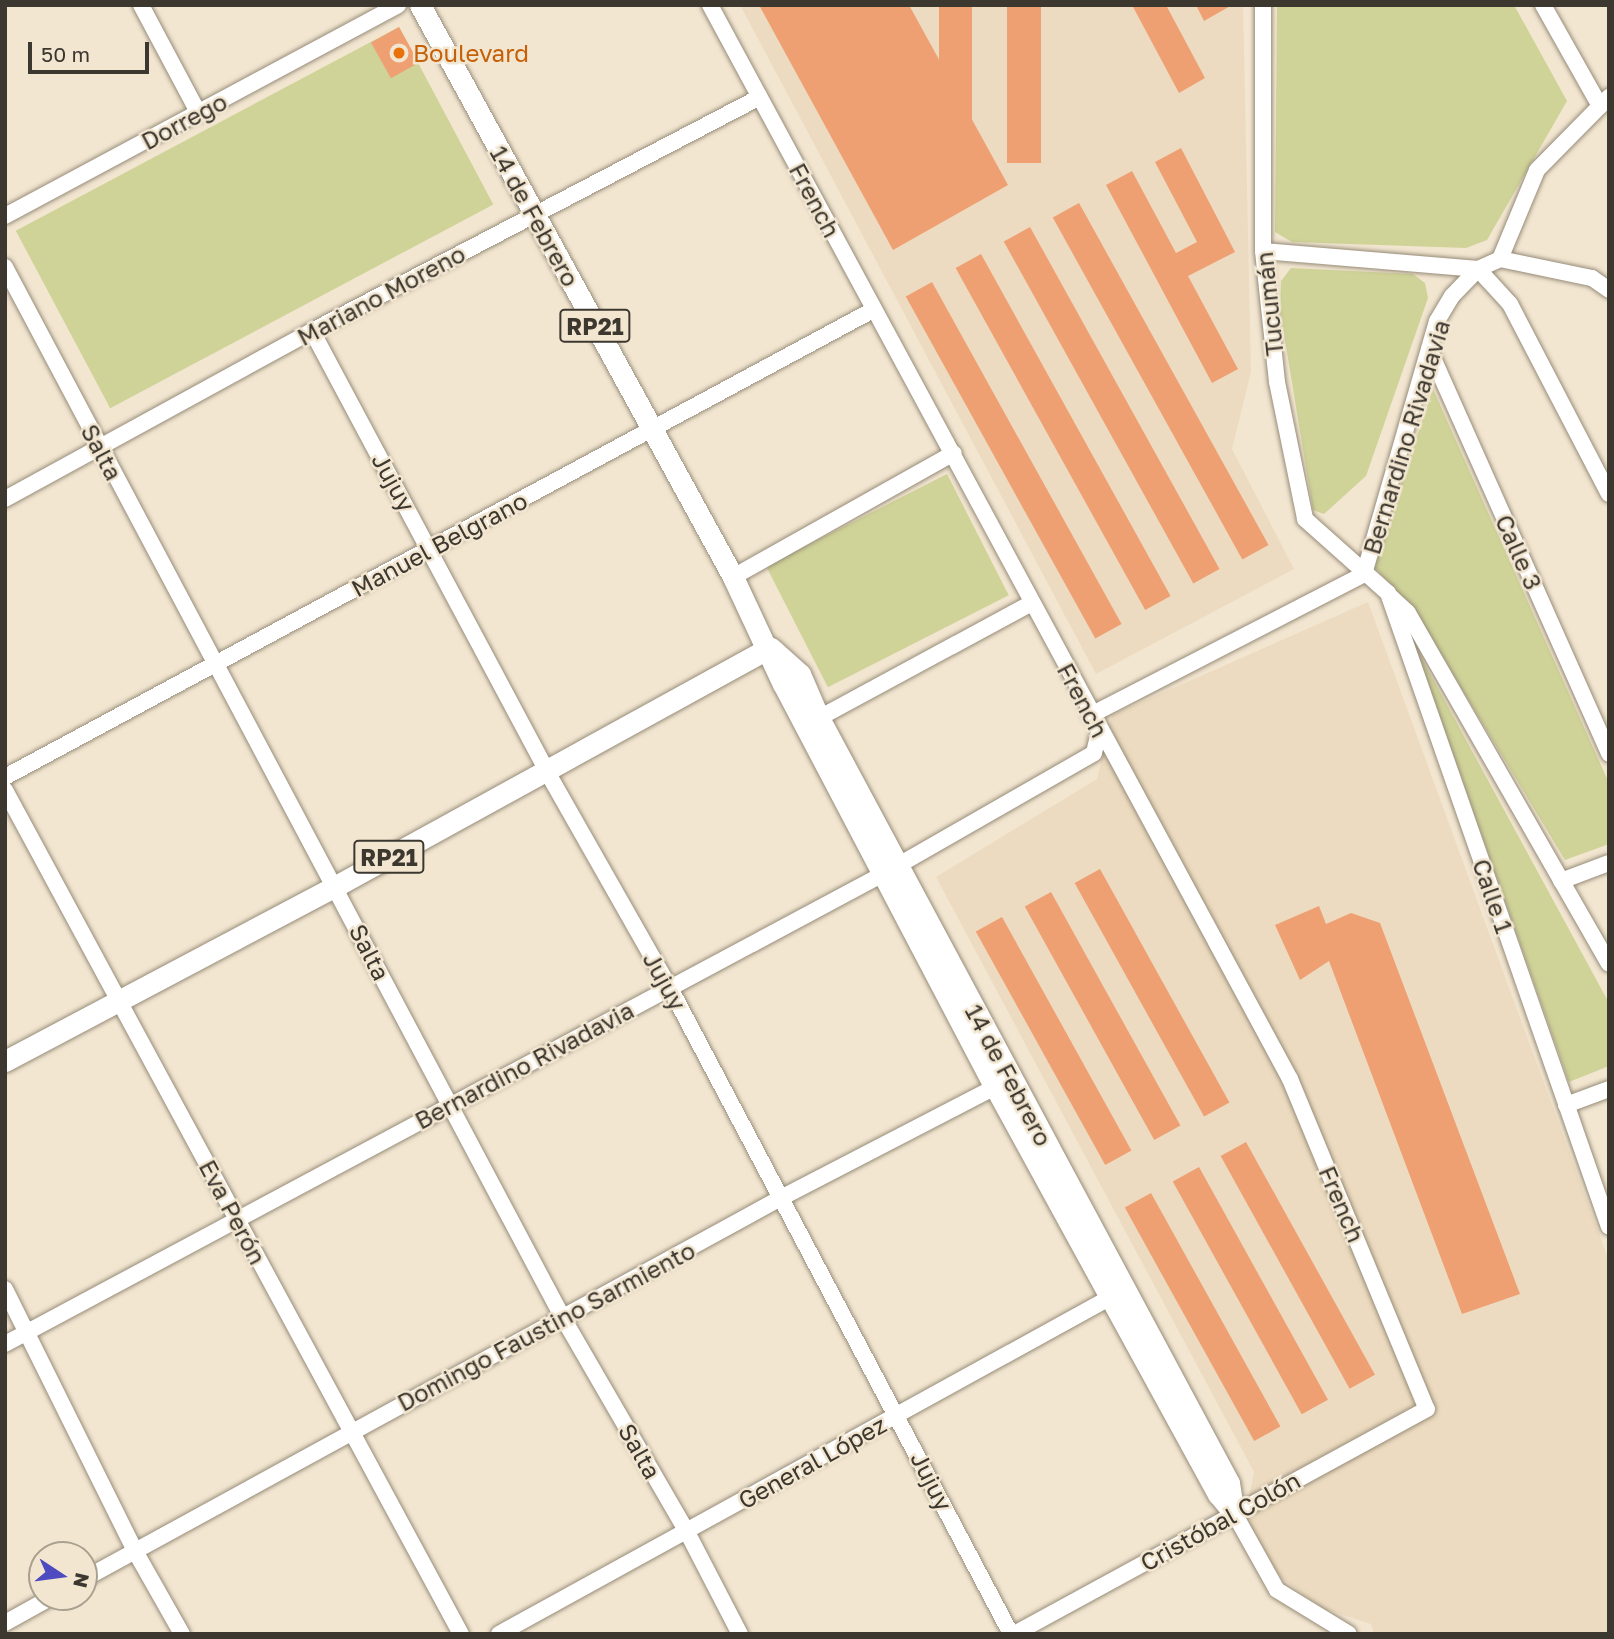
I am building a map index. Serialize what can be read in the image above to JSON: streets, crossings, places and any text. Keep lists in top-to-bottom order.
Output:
{
  "streets": {
    "main road": ["14 de Febrero", "RP21"],
    "street": [
      "Dorrego",
      "French",
      "Mariano Moreno",
      "Tucumán",
      "Bernardino Rivadavia",
      "Salta",
      "Jujuy",
      "Manuel Belgrano",
      "Calle 3",
      "Calle 1",
      "Eva Perón",
      "Domingo Faustino Sarmiento",
      "General López",
      "Cristóbal Colón"
    ]
  },
  "crossings": [
    ["French", "Mariano Moreno"],
    ["French", "Bernardino Rivadavia"],
    ["French", "Manuel Belgrano"],
    ["French", "Cristóbal Colón"],
    ["14 de Febrero", "Mariano Moreno"],
    ["14 de Febrero", "RP21"],
    ["14 de Febrero", "Bernardino Rivadavia"],
    ["14 de Febrero", "Manuel Belgrano"],
    ["14 de Febrero", "Domingo Faustino Sarmiento"],
    ["14 de Febrero", "General López"],
    ["14 de Febrero", "Cristóbal Colón"],
    ["Mariano Moreno", "Salta"],
    ["Mariano Moreno", "Jujuy"],
    ["Tucumán", "Bernardino Rivadavia"],
    ["RP21", "Salta"],
    ["RP21", "Jujuy"],
    ["RP21", "Eva Perón"],
    ["Bernardino Rivadavia", "Salta"],
    ["Bernardino Rivadavia", "Jujuy"],
    ["Bernardino Rivadavia", "Calle 3"],
    ["Bernardino Rivadavia", "Eva Perón"],
    ["Salta", "Manuel Belgrano"],
    ["Salta", "Domingo Faustino Sarmiento"],
    ["Salta", "General López"],
    ["Jujuy", "Manuel Belgrano"],
    ["Jujuy", "Domingo Faustino Sarmiento"],
    ["Jujuy", "General López"],
    ["Jujuy", "Cristóbal Colón"],
    ["Eva Perón", "Domingo Faustino Sarmiento"]
  ],
  "places": ["Boulevard"],
  "scale_bar": "50 m",
  "north": "right"
}
